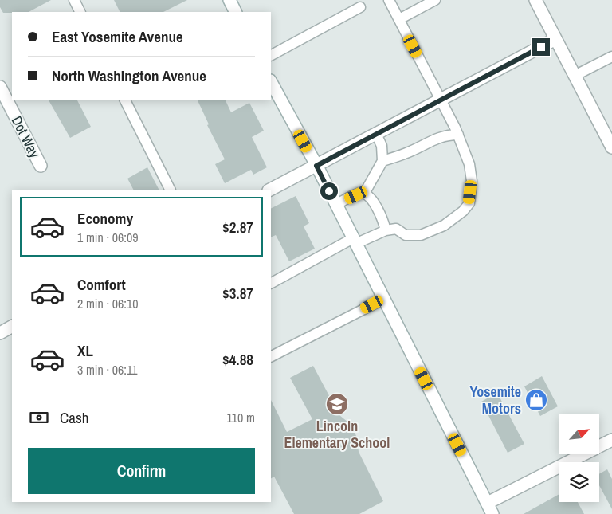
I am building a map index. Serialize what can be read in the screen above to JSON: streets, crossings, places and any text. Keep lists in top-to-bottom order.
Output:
{
  "streets": {
    "street": ["Dot Way"]
  },
  "places": {
    "shop": ["Yosemite Motors"],
    "school or university": ["Lincoln Elementary School"]
  },
  "north": "top right",
  "page": {
    "banner": ["East Yosemite Avenue", "North Washington Avenue"],
    "list": [
      {
        "name": "Economy",
        "note": "1 min · 06:09",
        "value": "$2.87"
      },
      {
        "name": "Comfort",
        "note": "2 min · 06:10",
        "value": "$3.87"
      },
      {
        "name": "XL",
        "note": "3 min · 06:11",
        "value": "$4.88"
      }
    ],
    "pay": ["Cash", "110 m"],
    "buttons": "Confirm"
  }
}
